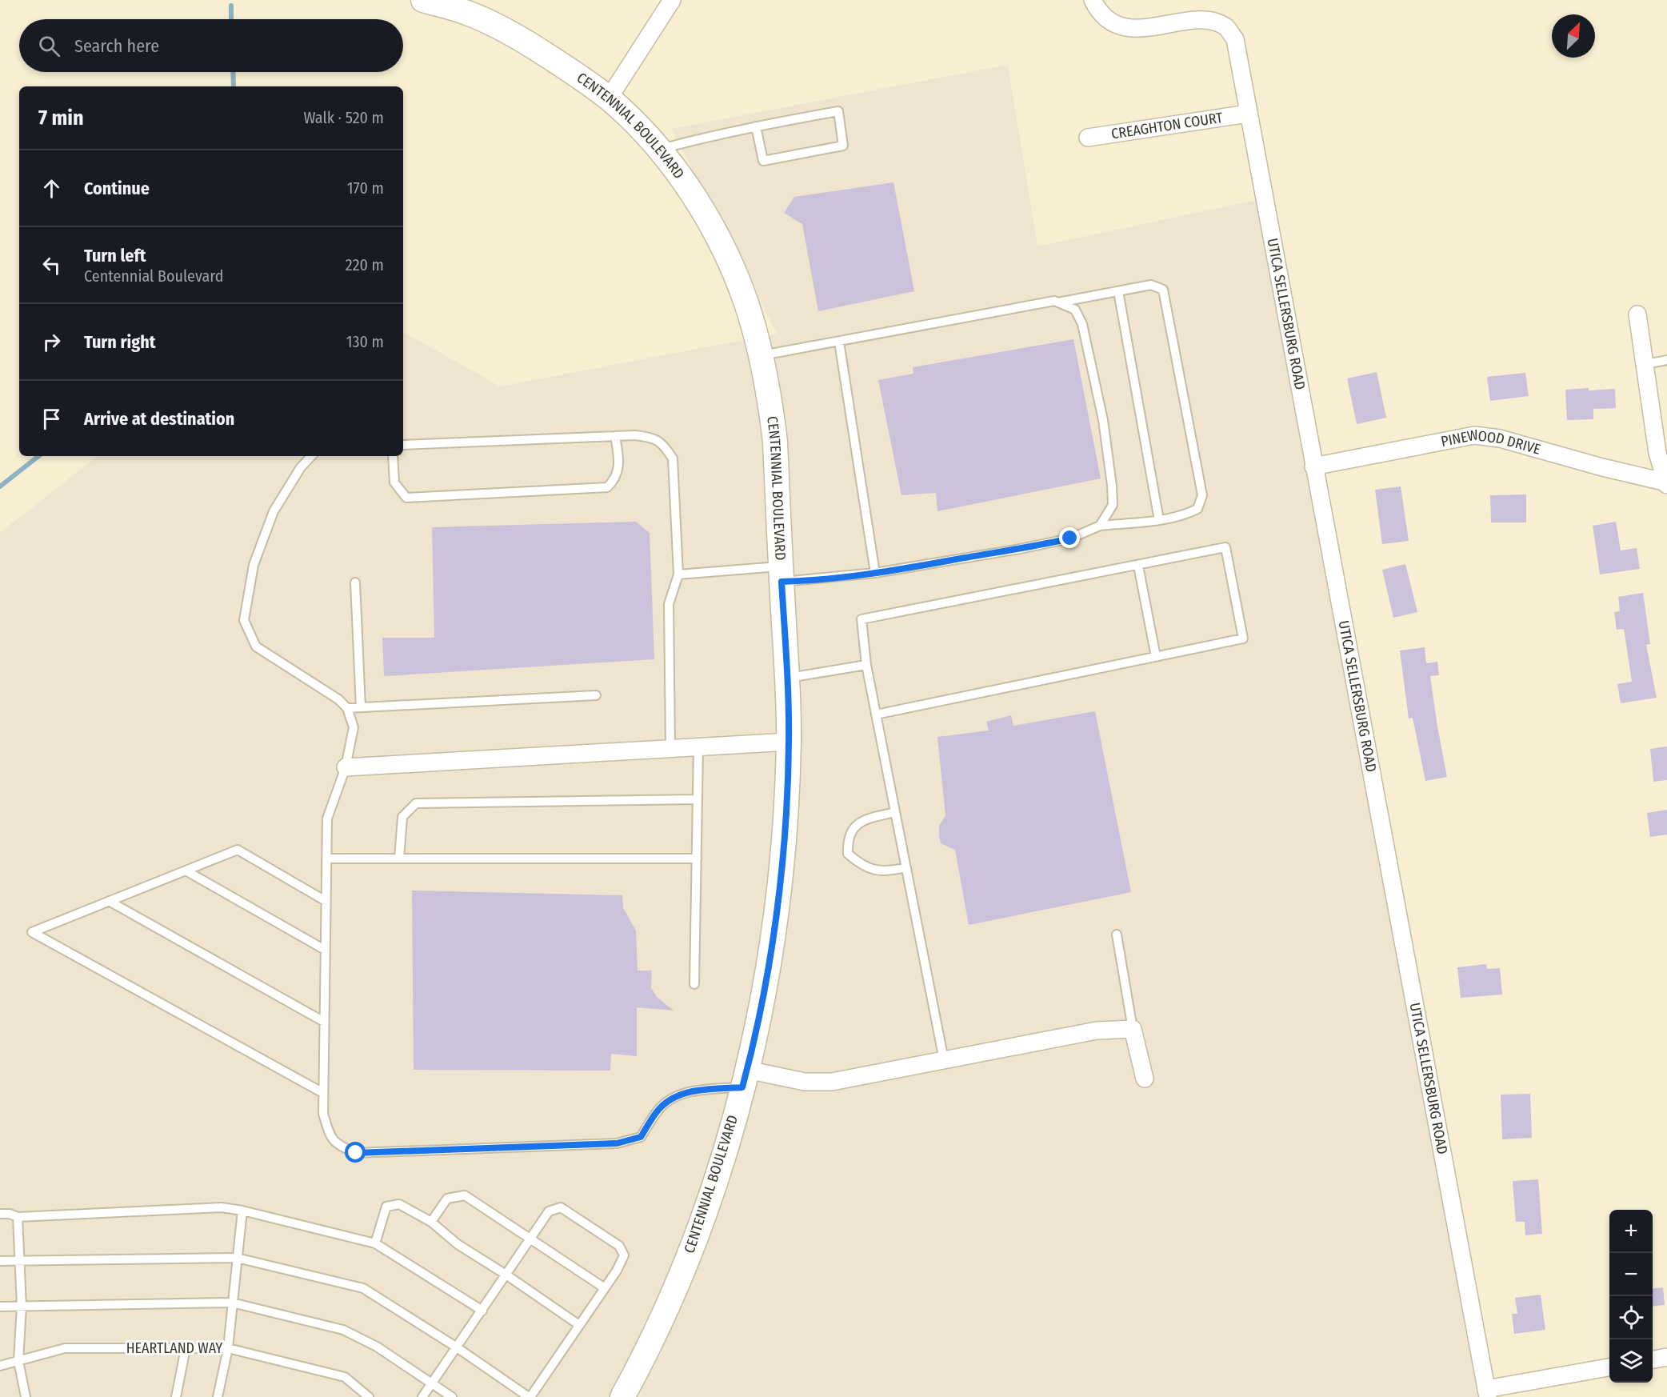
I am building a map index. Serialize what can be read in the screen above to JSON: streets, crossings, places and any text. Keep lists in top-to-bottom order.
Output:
{
  "streets": {
    "street": [
      "CREAGHTON COURT",
      "CENTENNIAL BOULEVARD",
      "UTICA SELLERSBURG ROAD",
      "PINEWOOD DRIVE"
    ],
    "lane": ["HEARTLAND WAY"]
  },
  "crossings": [
    ["CREAGHTON COURT", "UTICA SELLERSBURG ROAD"],
    ["UTICA SELLERSBURG ROAD", "PINEWOOD DRIVE"]
  ],
  "north": "top right",
  "page": {
    "search": "Search here",
    "heading": ["7 min", "Walk · 520 m"],
    "list": [
      ["Continue", "170 m"],
      ["Turn left", "Centennial Boulevard", "220 m"],
      ["Turn right", "130 m"],
      "Arrive at destination"
    ],
    "map_buttons": ["+", "−"]
  }
}
